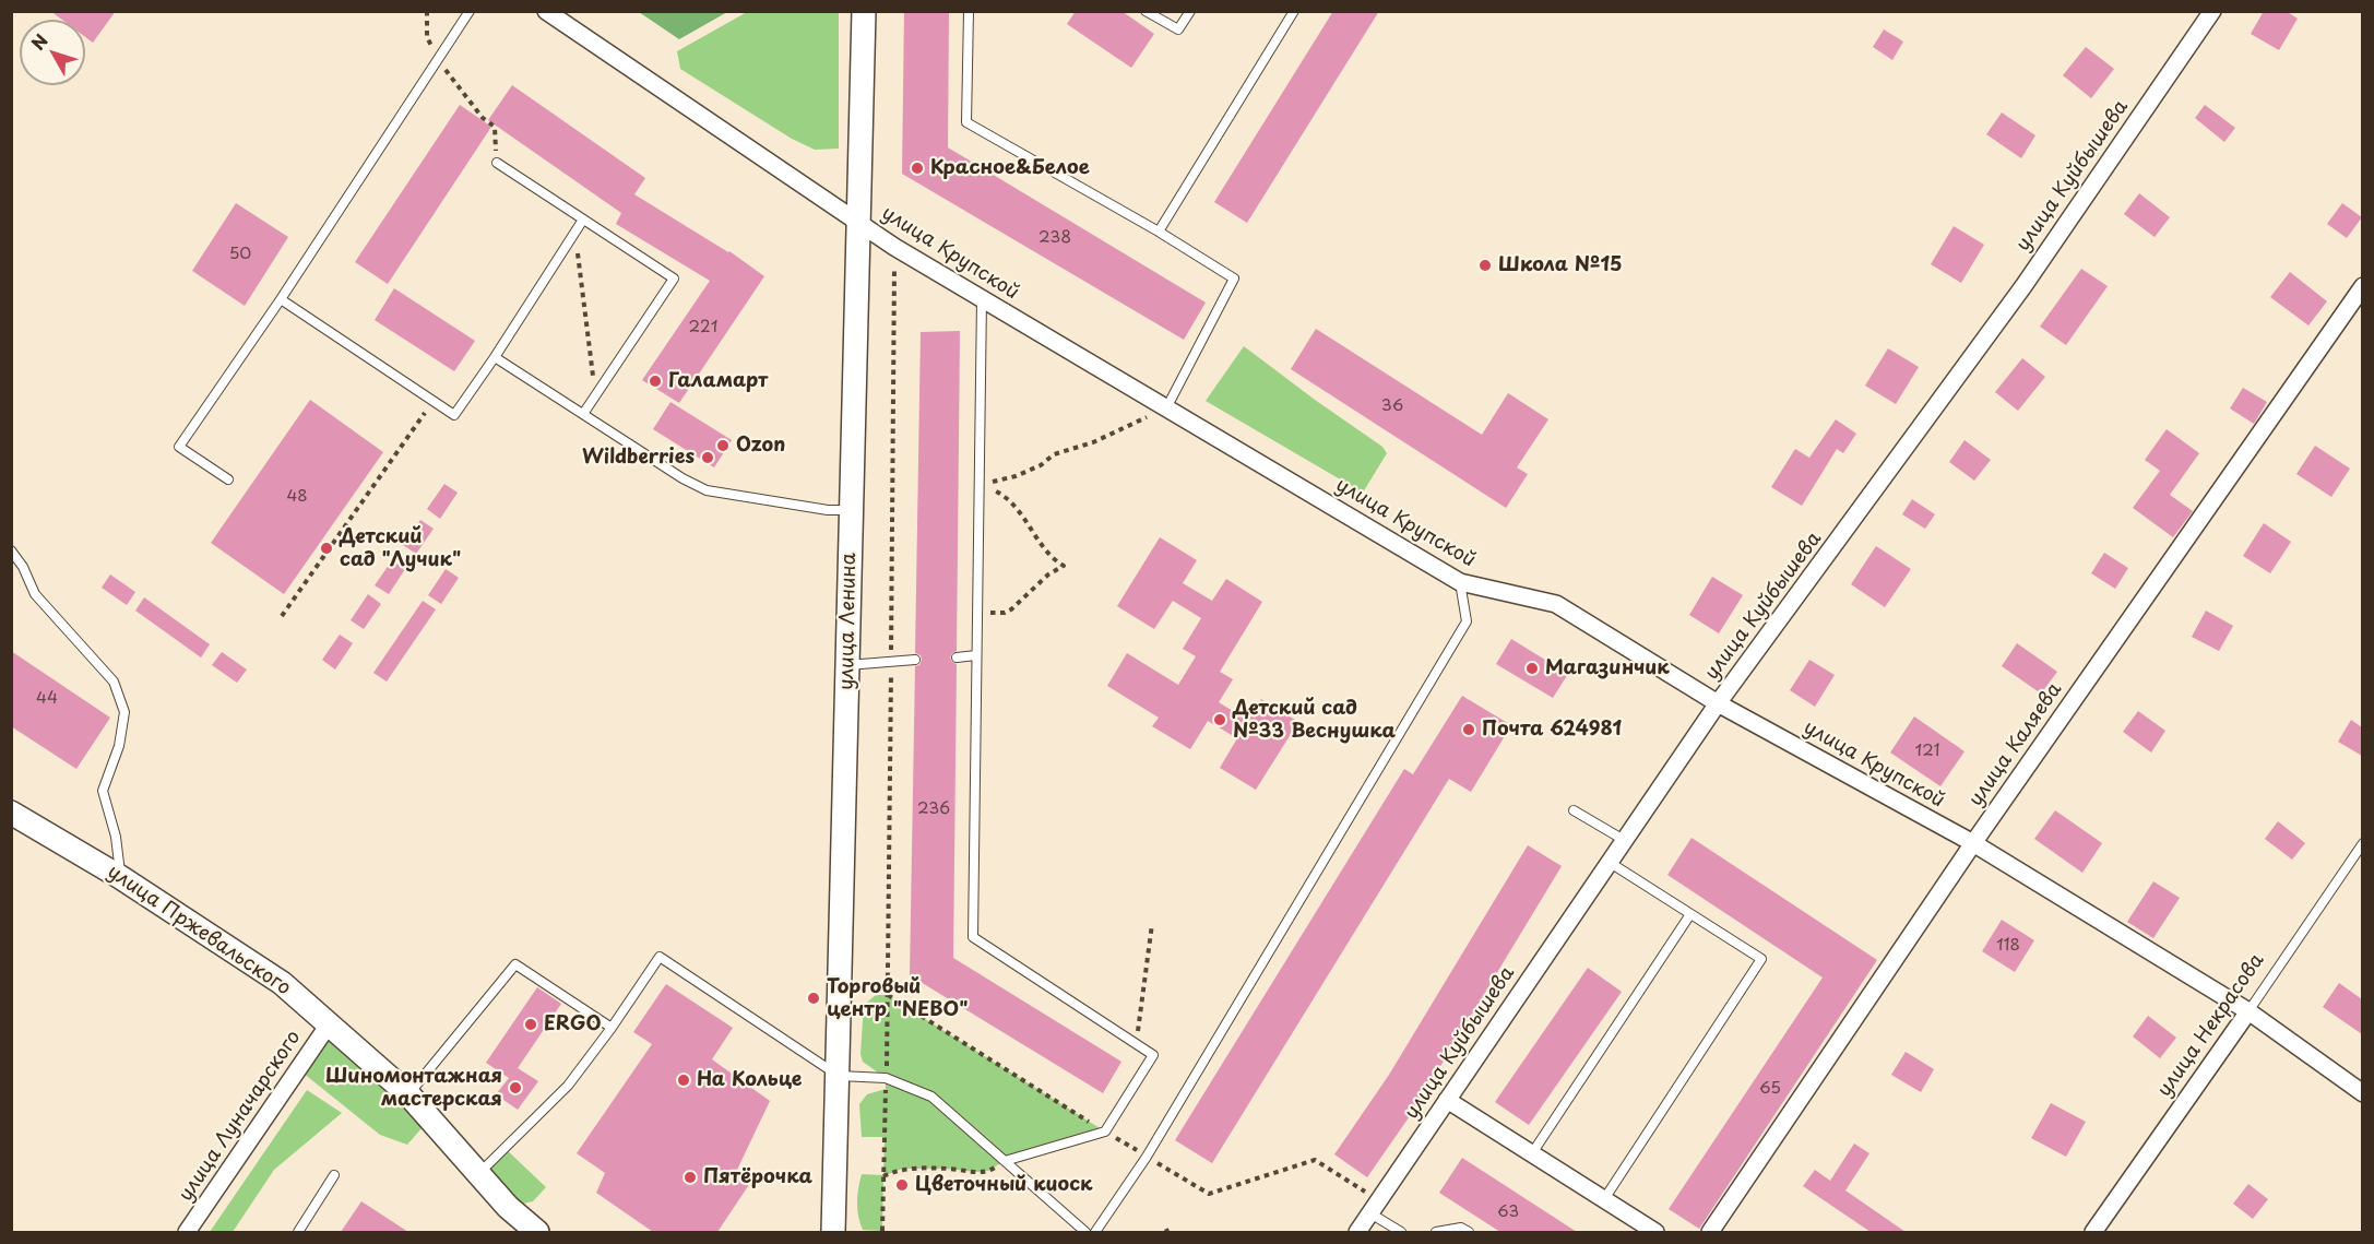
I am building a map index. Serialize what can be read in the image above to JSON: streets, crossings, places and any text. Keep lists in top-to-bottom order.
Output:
{
  "streets": {
    "street": [
      "улица Куйбышева",
      "улица Крупской",
      "улица Ленина",
      "улица Каляева",
      "улица Пржевальского",
      "улица Некрасова",
      "улица Луначарского"
    ]
  },
  "crossings": [
    ["улица Куйбышева", "улица Крупской"],
    ["улица Крупской", "улица Ленина"],
    ["улица Крупской", "улица Каляева"],
    ["улица Крупской", "улица Некрасова"],
    ["улица Пржевальского", "улица Луначарского"]
  ],
  "places": [
    "Красное&Белое",
    "Школа №15",
    "Галамарт",
    "Ozon",
    "Wildberries",
    "Детский сад \"Лучик\"",
    "Магазинчик",
    "Детский сад №33 Веснушка",
    "Почта 624981",
    "Торговый центр \"NEBO\"",
    "ERGO",
    "На Кольце",
    "Шиномонтажная мастерская",
    "Пятёрочка",
    "Цветочный киоск"
  ],
  "house_numbers": [
    "238",
    "50",
    "221",
    "36",
    "48",
    "44",
    "121",
    "236",
    "118",
    "65",
    "63"
  ],
  "north": "top left"
}
